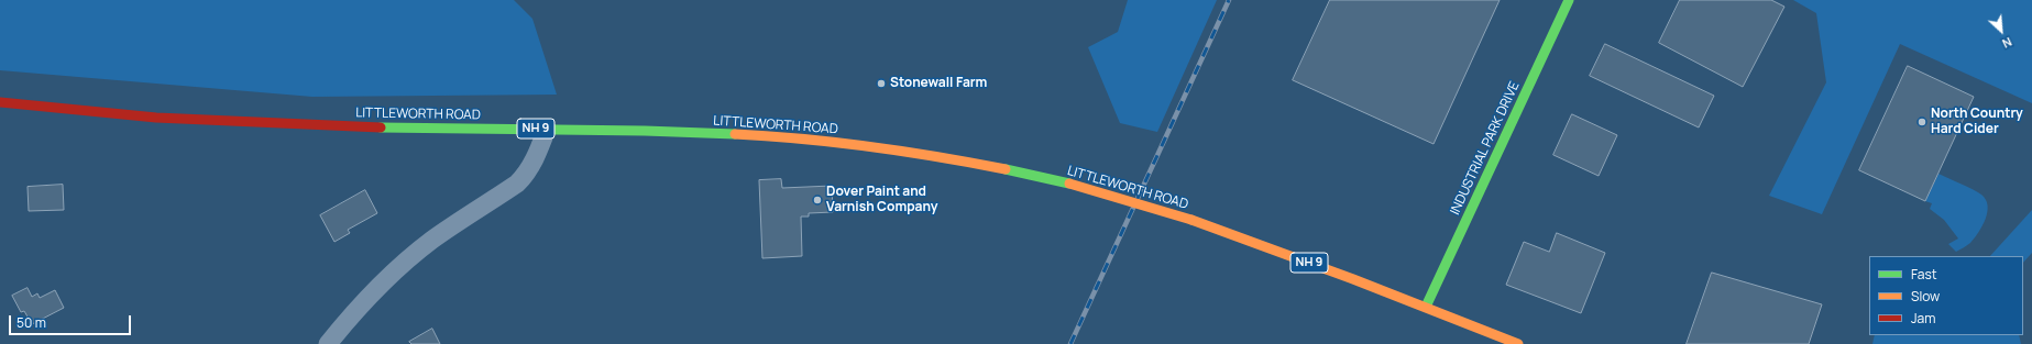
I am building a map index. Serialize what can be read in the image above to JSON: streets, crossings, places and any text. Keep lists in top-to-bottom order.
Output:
{
  "streets": {
    "main road": ["LITTLEWORTH ROAD", "NH 9", "INDUSTRIAL PARK DRIVE"]
  },
  "crossings": [
    ["LITTLEWORTH ROAD", "INDUSTRIAL PARK DRIVE"]
  ],
  "places": ["Stonewall Farm", "North Country Hard Cider", "Dover Paint and Varnish Company"],
  "legend": ["Fast", "Slow", "Jam"],
  "scale_bar": "50 m",
  "north": "bottom right"
}
